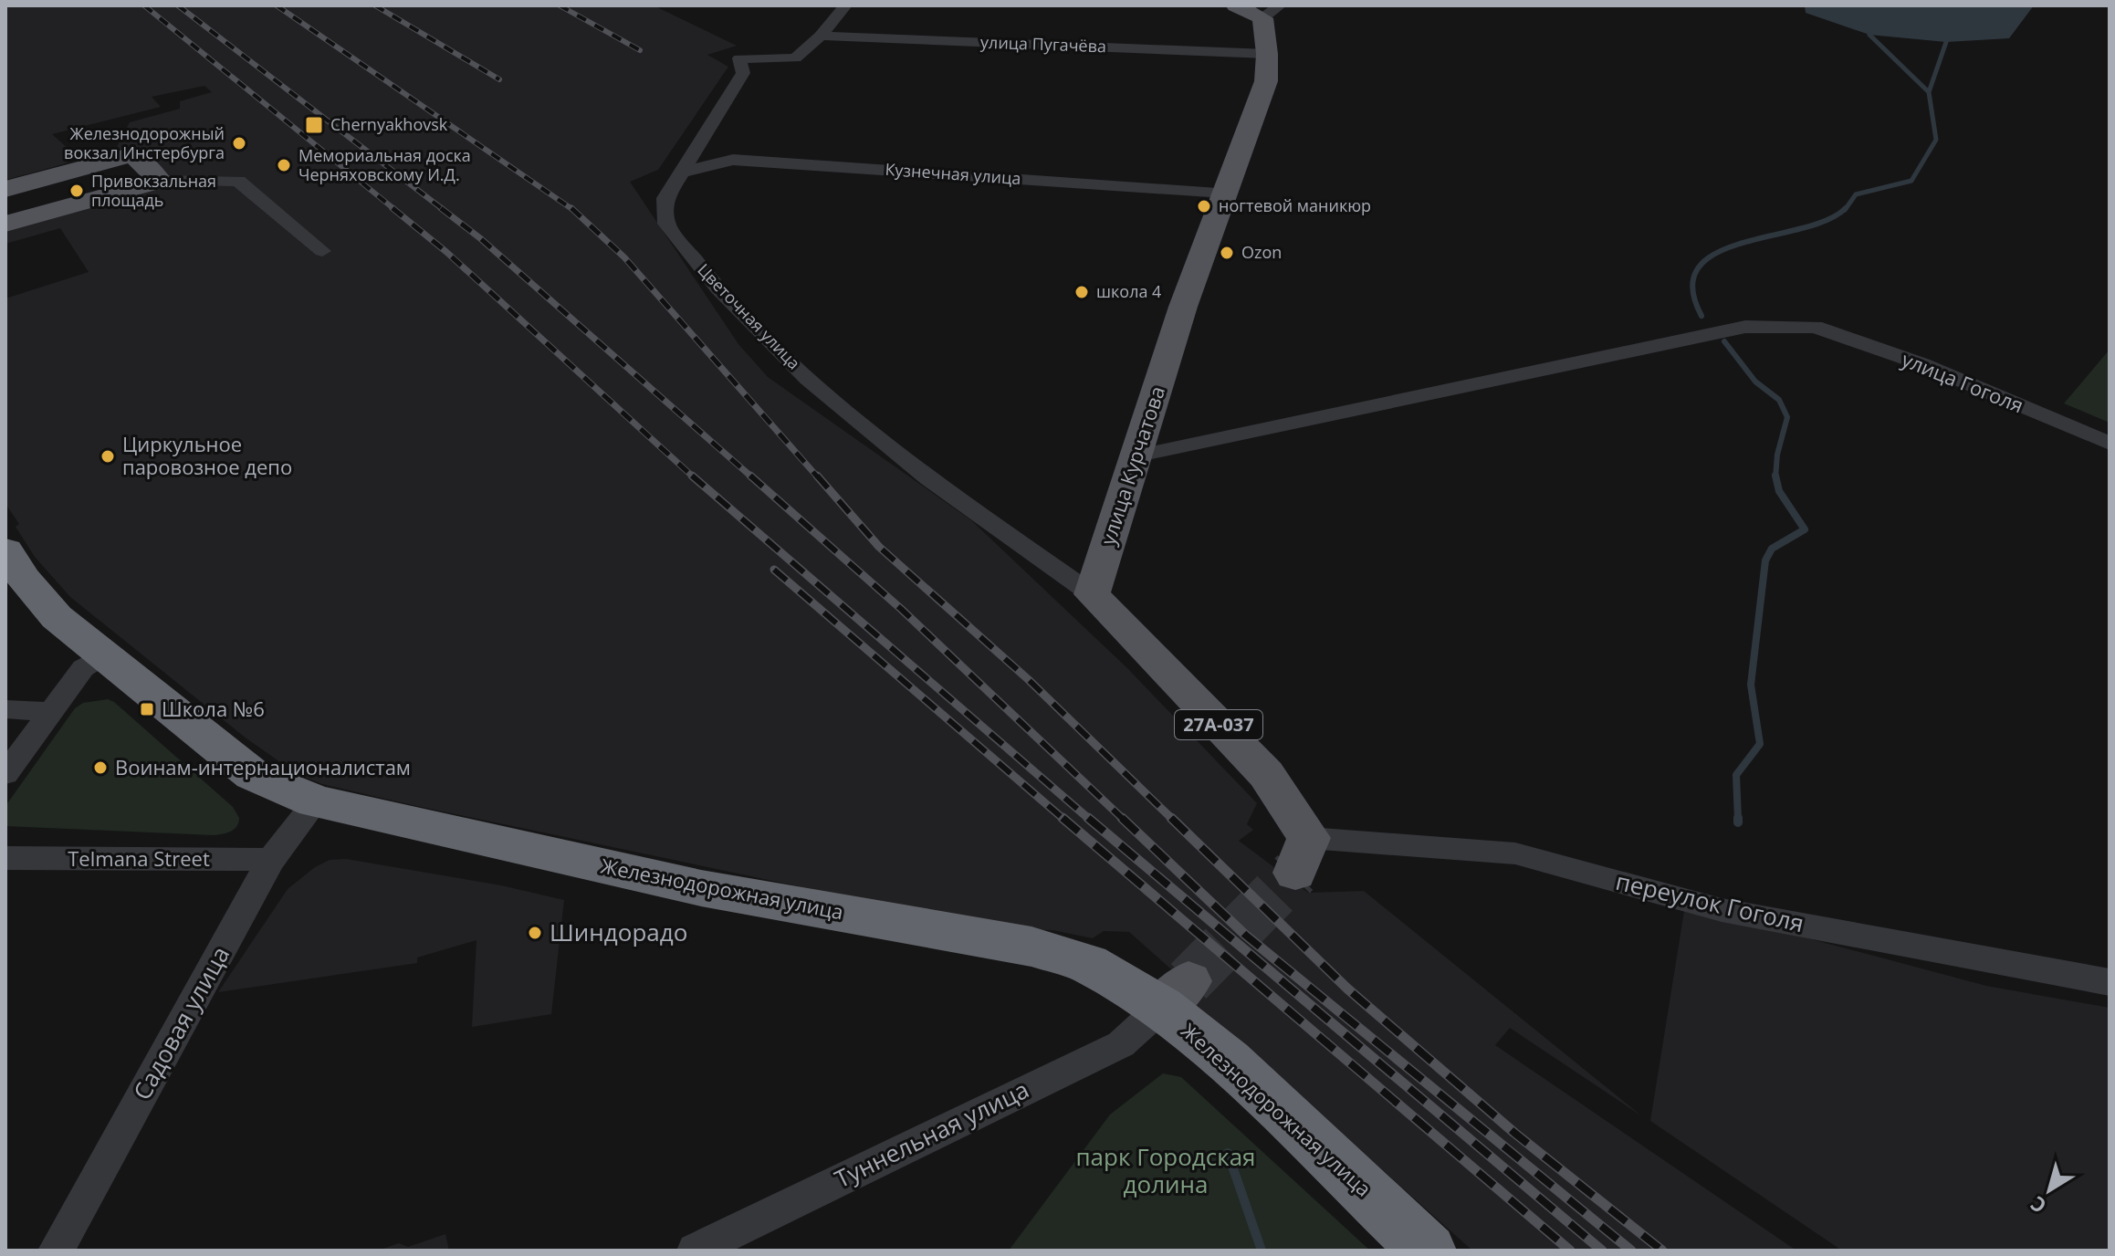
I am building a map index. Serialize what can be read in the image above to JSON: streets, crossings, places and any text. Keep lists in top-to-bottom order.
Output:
{
  "streets": {
    "highway": ["Железнодорожная улица"],
    "main road": ["улица Курчатова", "27А-037"],
    "street": [
      "улица Пугачёва",
      "Кузнечная улица",
      "Цветочная улица",
      "улица Гоголя",
      "Telmana Street",
      "переулок Гоголя",
      "Садовая улица",
      "Туннельная улица"
    ]
  },
  "crossings": [
    ["улица Пугачёва", "Цветочная улица"],
    ["улица Пугачёва", "улица Курчатова"],
    ["Кузнечная улица", "Цветочная улица"],
    ["Кузнечная улица", "улица Курчатова"],
    ["Цветочная улица", "улица Курчатова"],
    ["Цветочная улица", "27А-037"],
    ["улица Гоголя", "улица Курчатова"],
    ["улица Курчатова", "27А-037"],
    ["27А-037", "переулок Гоголя"],
    ["Telmana Street", "Садовая улица"],
    ["Железнодорожная улица", "Садовая улица"],
    ["Железнодорожная улица", "Туннельная улица"]
  ],
  "parks": ["парк Городская долина"],
  "places": {
    "transit": ["Chernyakhovsk", "Школа №6"],
    "other": [
      "Железнодорожный вокзал Инстербурга",
      "Мемориальная доска Черняховскому И.Д.",
      "Привокзальная площадь",
      "ногтевой маникюр",
      "Ozon",
      "школа 4",
      "Циркульное паровозное депо",
      "Воинам-интернационалистам",
      "Шиндорадо"
    ]
  },
  "north": "bottom left"
}
